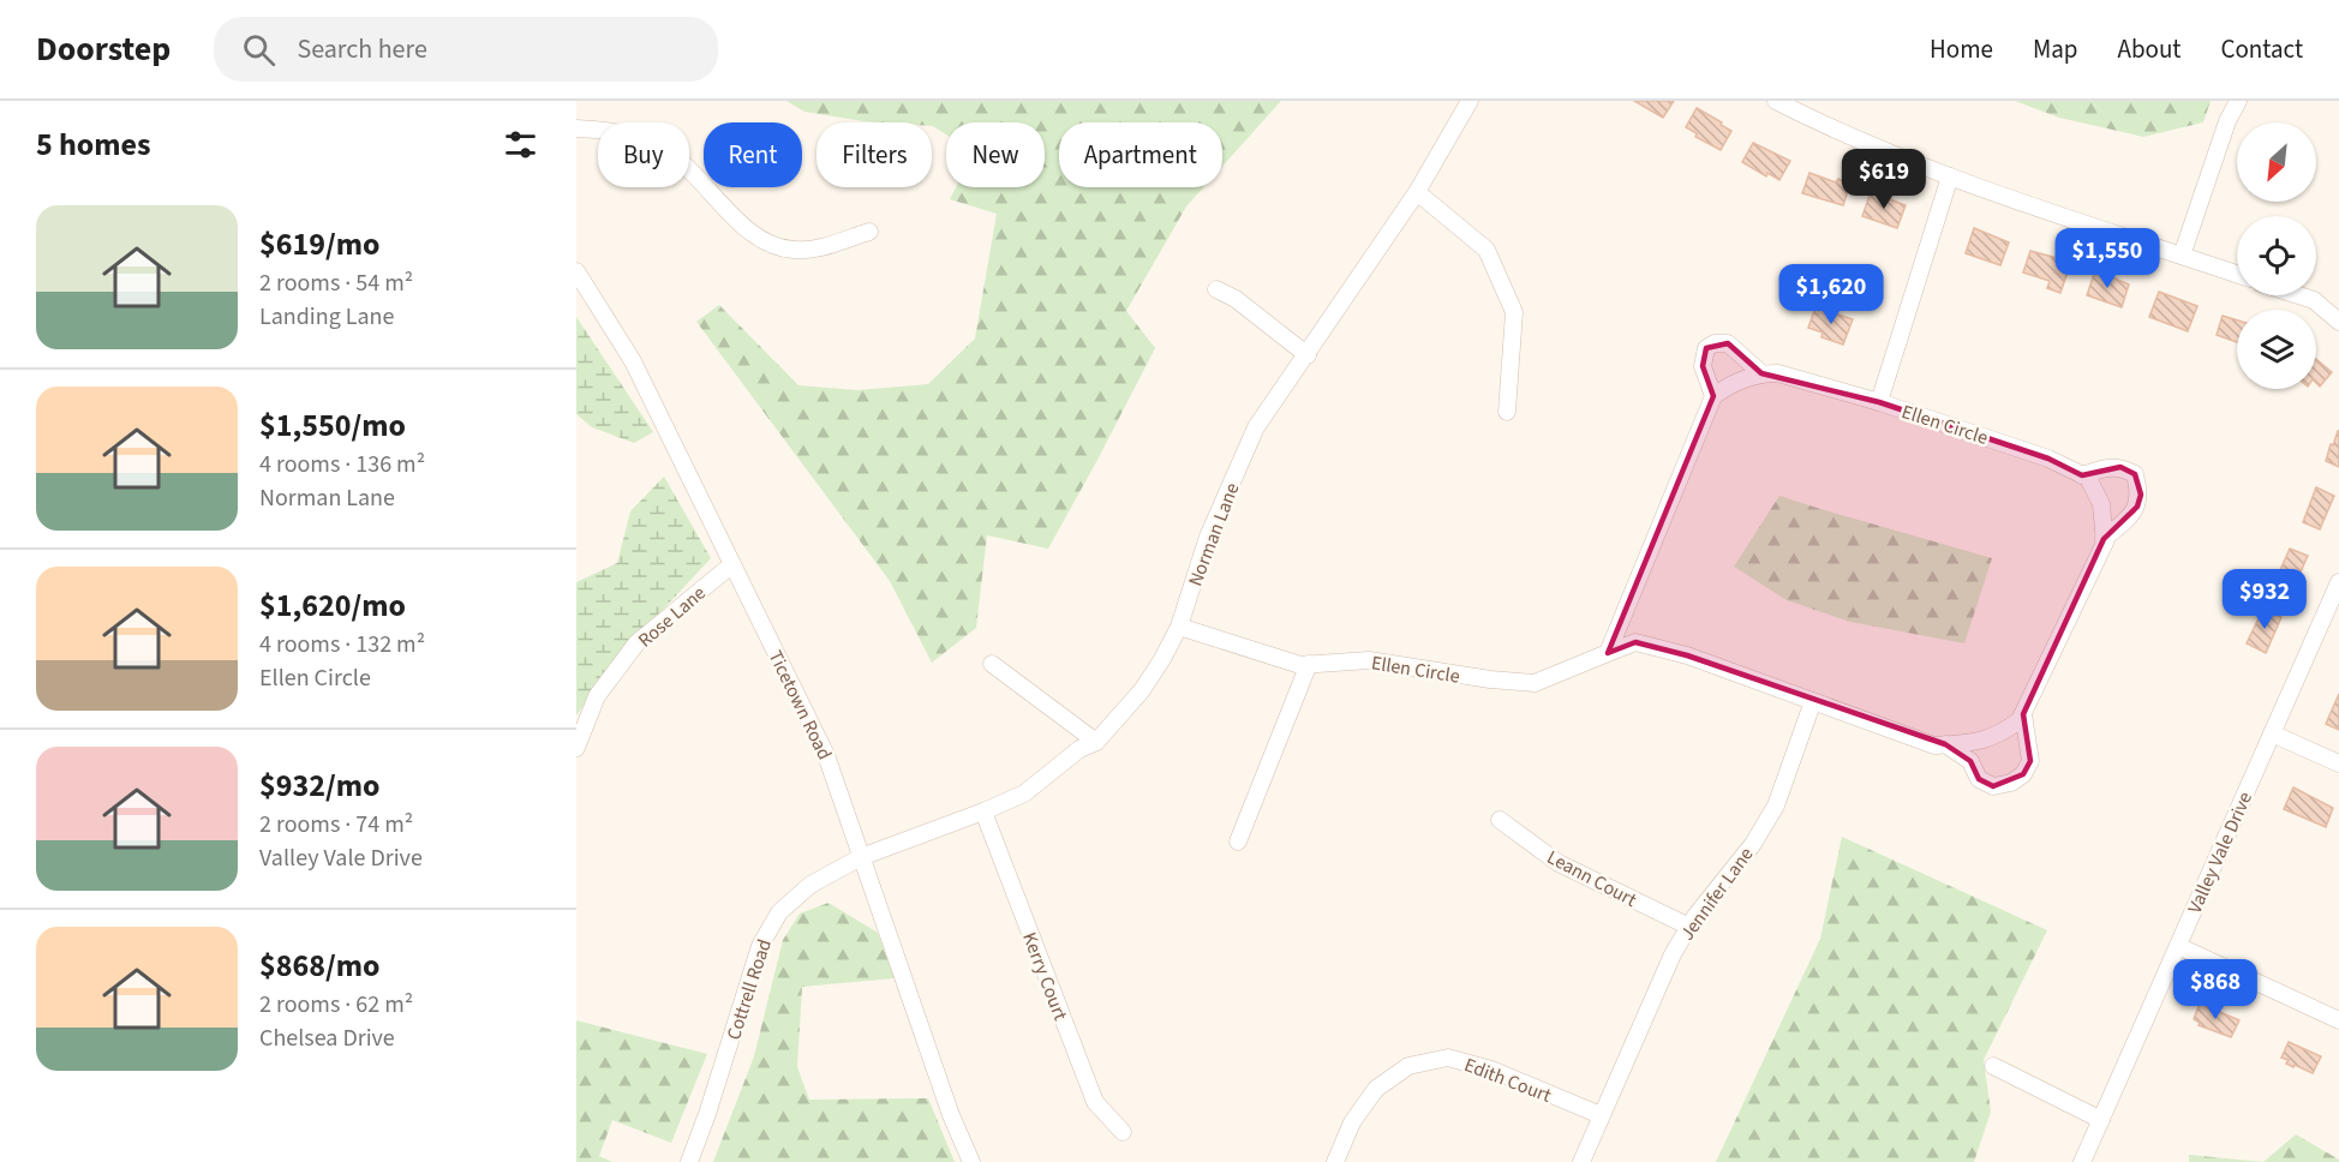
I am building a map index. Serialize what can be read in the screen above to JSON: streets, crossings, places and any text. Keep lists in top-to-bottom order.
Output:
{
  "streets": {
    "street": [
      "Ellen Circle",
      "Norman Lane",
      "Rose Lane",
      "Ticetown Road",
      "Valley Vale Drive",
      "Leann Court",
      "Jennifer Lane",
      "Kerry Court",
      "Cottrell Road",
      "Edith Court"
    ]
  },
  "crossings": [
    ["Ellen Circle", "Norman Lane"],
    ["Ellen Circle", "Jennifer Lane"],
    ["Norman Lane", "Ticetown Road"],
    ["Norman Lane", "Kerry Court"],
    ["Norman Lane", "Cottrell Road"],
    ["Rose Lane", "Ticetown Road"],
    ["Ticetown Road", "Cottrell Road"],
    ["Leann Court", "Jennifer Lane"],
    ["Jennifer Lane", "Edith Court"]
  ],
  "north": "bottom left",
  "page": {
    "header": "Doorstep",
    "search": "Search here",
    "nav": [
      "Home",
      "Map",
      "About",
      "Contact"
    ],
    "heading": "5 homes",
    "chip": [
      "Buy",
      "Rent",
      "Filters",
      "New",
      "Apartment"
    ],
    "price": [
      "$619",
      "$1,550",
      "$1,620",
      "$932",
      "$868"
    ],
    "list": [
      {
        "name": "$619/mo",
        "note": "2 rooms · 54 m² · Landing Lane"
      },
      {
        "name": "$1,550/mo",
        "note": "4 rooms · 136 m² · Norman Lane"
      },
      {
        "name": "$1,620/mo",
        "note": "4 rooms · 132 m² · Ellen Circle"
      },
      {
        "name": "$932/mo",
        "note": "2 rooms · 74 m² · Valley Vale Drive"
      },
      {
        "name": "$868/mo",
        "note": "2 rooms · 62 m² · Chelsea Drive"
      }
    ]
  }
}
